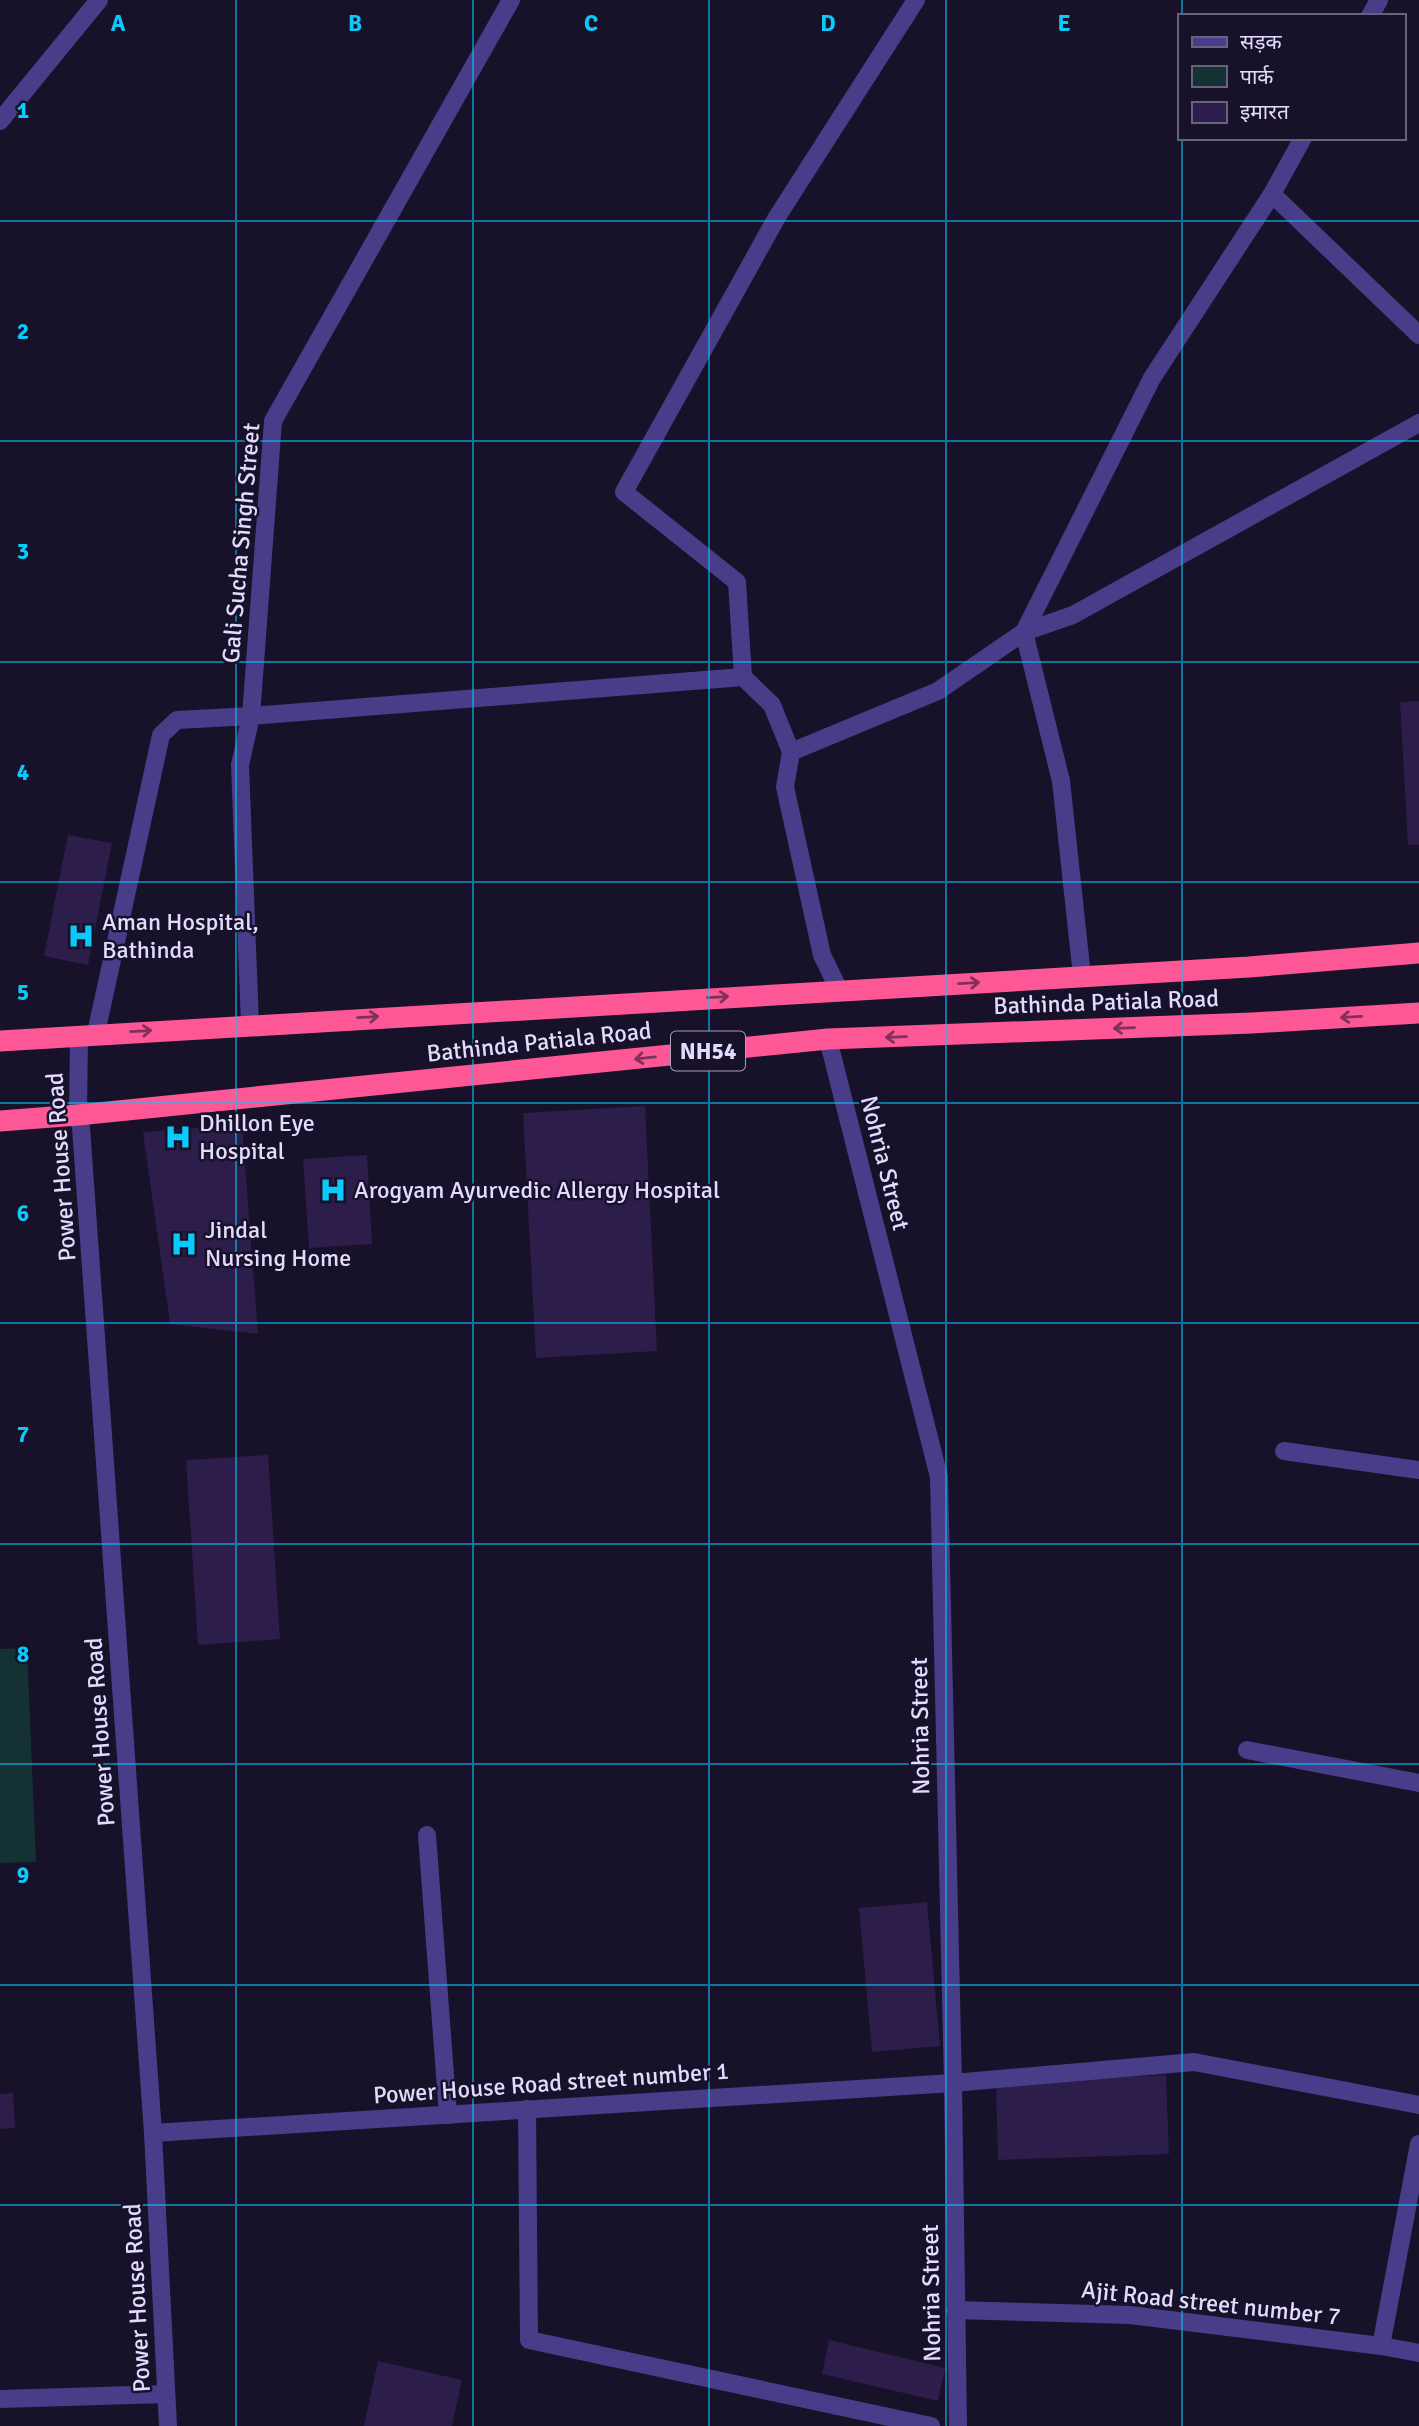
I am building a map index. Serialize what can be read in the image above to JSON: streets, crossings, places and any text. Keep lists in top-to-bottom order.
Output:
{
  "streets": {
    "highway": ["Bathinda Patiala Road", "NH54"],
    "street": [
      "Gali Sucha Singh Street",
      "Nohria Street",
      "Power House Road",
      "Power House Road street number 1",
      "Ajit Road street number 7"
    ]
  },
  "crossings": [
    ["Gali Sucha Singh Street", "NH54"],
    ["Gali Sucha Singh Street", "Power House Road"],
    ["Bathinda Patiala Road", "Nohria Street"],
    ["Bathinda Patiala Road", "Power House Road"],
    ["NH54", "Power House Road"],
    ["Nohria Street", "Power House Road street number 1"],
    ["Nohria Street", "Ajit Road street number 7"],
    ["Power House Road", "Power House Road street number 1"]
  ],
  "places": {
    "hospital": [
      "Aman Hospital, Bathinda",
      "Dhillon Eye Hospital",
      "Arogyam Ayurvedic Allergy Hospital",
      "Jindal Nursing Home"
    ]
  },
  "legend": ["सड़क", "पार्क", "इमारत"],
  "grid": {
    "columns": [
      "A",
      "B",
      "C",
      "D",
      "E"
    ],
    "rows": [
      "1",
      "2",
      "3",
      "4",
      "5",
      "6",
      "7",
      "8",
      "9"
    ]
  }
}
